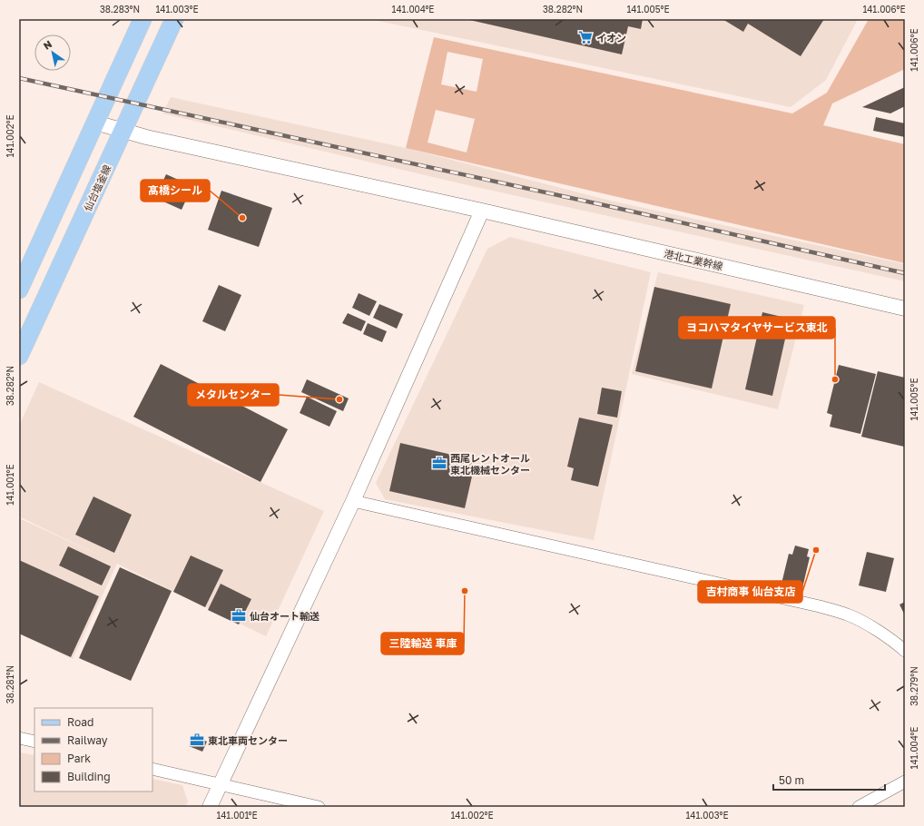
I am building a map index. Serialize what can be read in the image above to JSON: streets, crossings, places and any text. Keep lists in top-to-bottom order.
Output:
{
  "streets": {
    "main road": ["仙台塩釜線"],
    "street": ["港北工業幹線"]
  },
  "crossings": [
    ["仙台塩釜線", "港北工業幹線"]
  ],
  "places": {
    "supermarket": ["イオン"],
    "other": [
      "髙橋シール",
      "ヨコハマタイヤサービス東北",
      "メタルセンター",
      "吉村商事 仙台支店",
      "三陸輸送 車庫"
    ],
    "office": ["西尾レントオール 東北機械センター", "仙台オート輸送", "東北車両センター"]
  },
  "legend": [
    "Road",
    "Railway",
    "Park",
    "Building"
  ],
  "scale_bar": "50 m",
  "north": "top left",
  "coordinates": [
    "38.283°N",
    "141.003°E",
    "141.004°E",
    "38.282°N",
    "141.005°E",
    "141.006°E",
    "141.002°E",
    "141.001°E",
    "38.281°N",
    "38.279°N"
  ]
}
